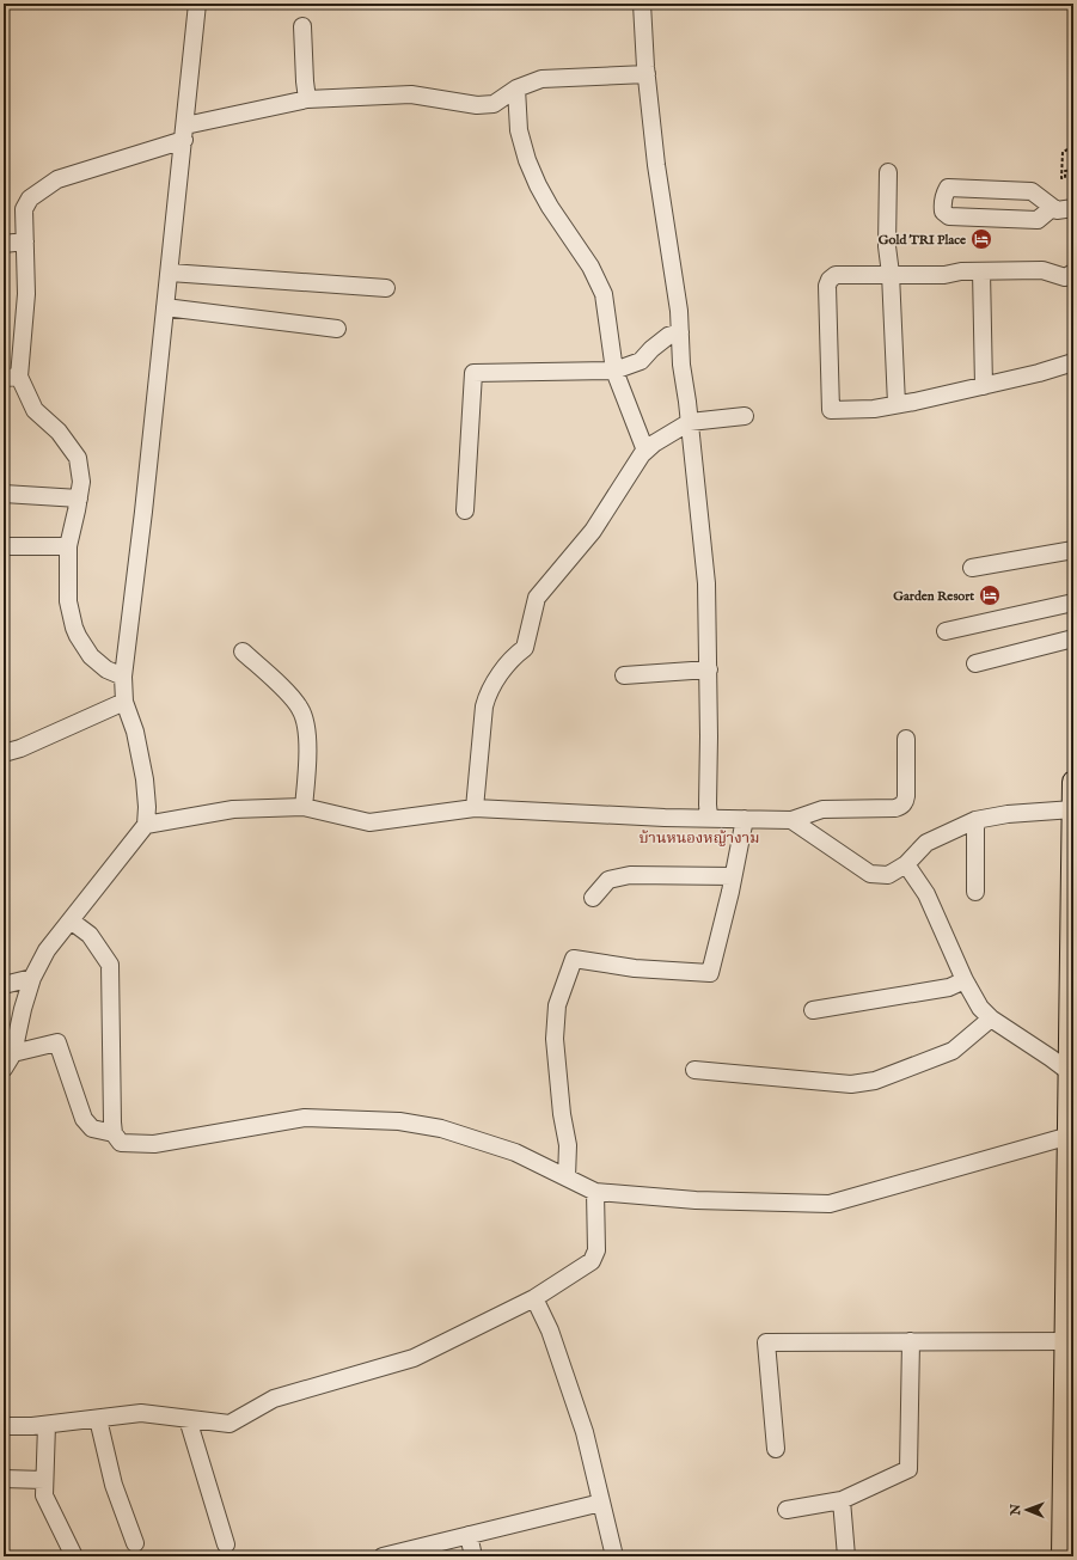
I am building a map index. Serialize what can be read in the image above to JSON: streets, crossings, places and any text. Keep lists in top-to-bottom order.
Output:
{
  "districts": ["บ้านหนองหญ้างาม"],
  "places": {
    "hotel": ["Gold TRI Place", "Garden Resort"]
  },
  "north": "left"
}
